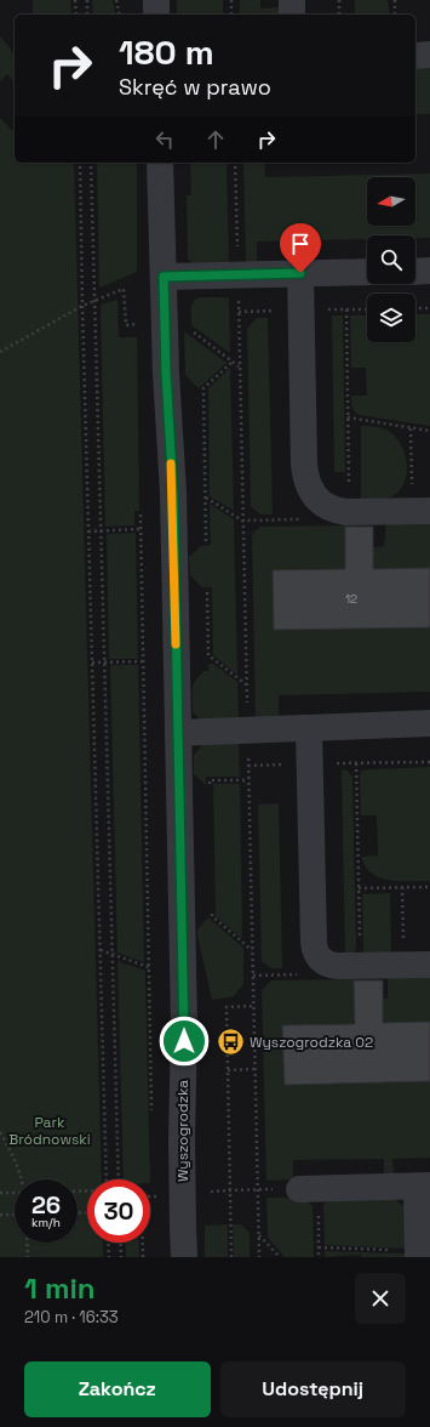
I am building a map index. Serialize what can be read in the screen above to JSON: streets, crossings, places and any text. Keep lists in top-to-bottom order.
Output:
{
  "streets": {
    "street": ["Wyszogrodzka"]
  },
  "parks": ["Park Bródnowski"],
  "places": {
    "bus stop": ["Wyszogrodzka 02"]
  },
  "house_numbers": ["12"],
  "north": "left",
  "page": {
    "turn": ["180 m", "Skręć w prawo"],
    "speed": "26 km/h",
    "limit": "30",
    "heading": ["1 min", "210 m · 16:33"],
    "buttons": ["Zakończ", "Udostępnij"]
  }
}
